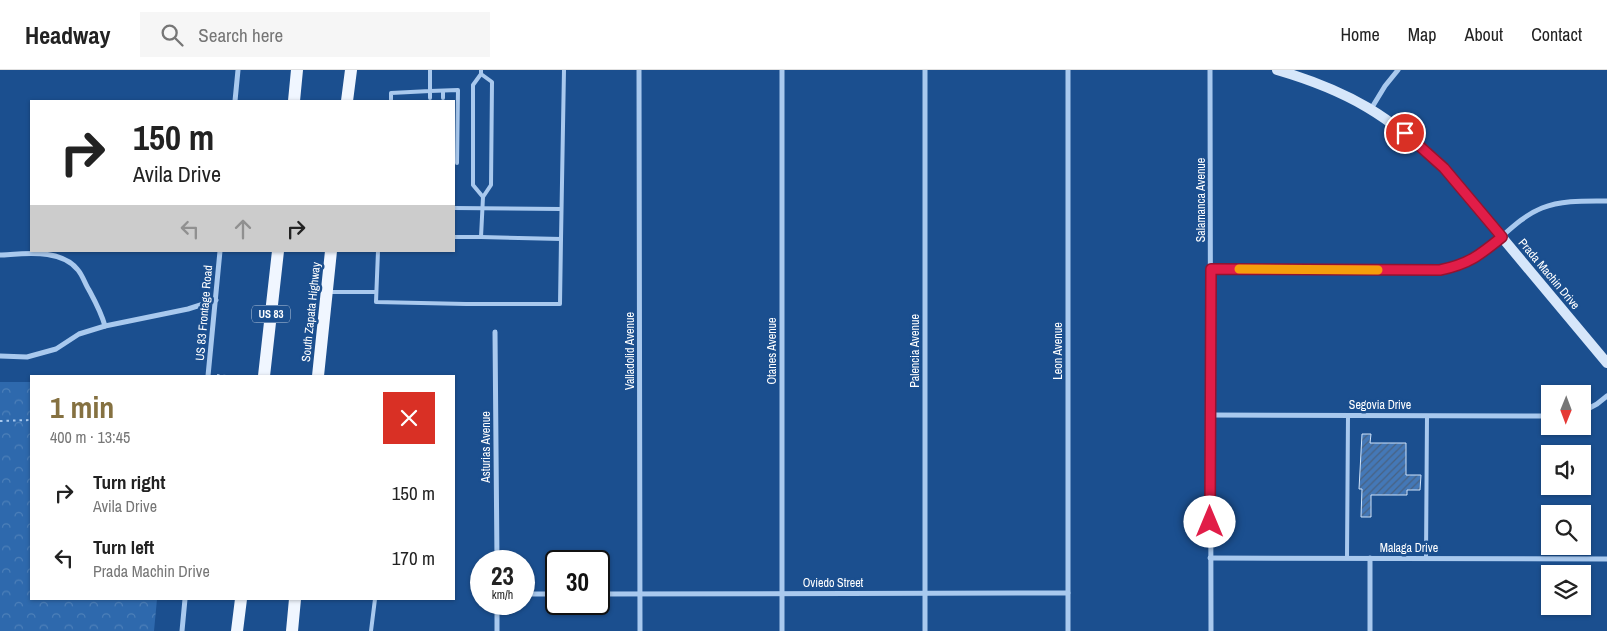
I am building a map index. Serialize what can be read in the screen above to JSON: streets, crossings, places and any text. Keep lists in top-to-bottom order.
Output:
{
  "streets": {
    "main road": ["South Zapata Highway", "US 83"],
    "street": [
      "Salamanca Avenue",
      "Prada Machin Drive",
      "US 83 Frontage Road",
      "Valladolid Avenue",
      "Otanes Avenue",
      "Palencia Avenue",
      "Leon Avenue",
      "Segovia Drive",
      "Asturias Avenue",
      "Malaga Drive",
      "Oviedo Street"
    ]
  },
  "crossings": [
    ["Salamanca Avenue", "Segovia Drive"],
    ["Salamanca Avenue", "Malaga Drive"],
    ["Valladolid Avenue", "Oviedo Street"],
    ["Otanes Avenue", "Oviedo Street"],
    ["Palencia Avenue", "Oviedo Street"],
    ["Leon Avenue", "Oviedo Street"]
  ],
  "north": "bottom",
  "page": {
    "header": "Headway",
    "search": "Search here",
    "nav": [
      "Home",
      "Map",
      "About",
      "Contact"
    ],
    "turn": ["150 m", "Avila Drive"],
    "heading": ["1 min", "400 m · 13:45"],
    "list": [
      {
        "name": "Turn right",
        "note": "Avila Drive",
        "value": "150 m"
      },
      {
        "name": "Turn left",
        "note": "Prada Machin Drive",
        "value": "170 m"
      }
    ],
    "speed": "23 km/h",
    "limit": "30"
  }
}
